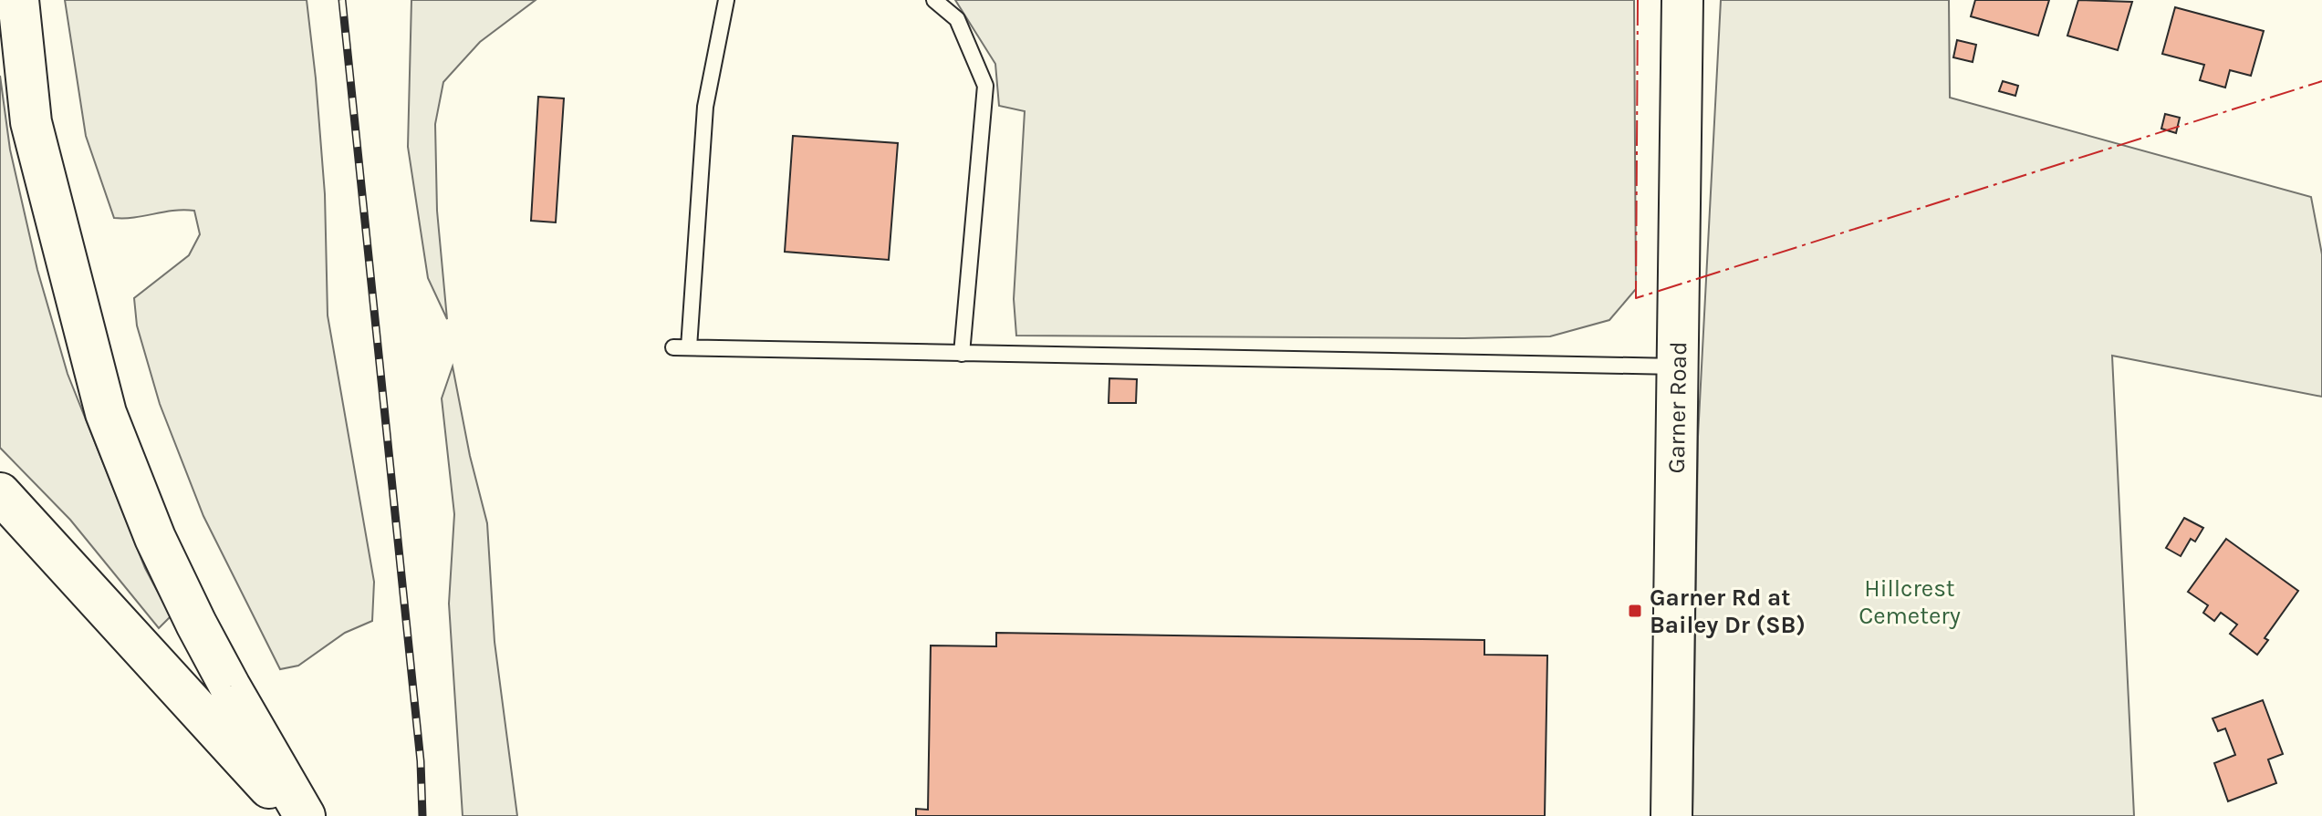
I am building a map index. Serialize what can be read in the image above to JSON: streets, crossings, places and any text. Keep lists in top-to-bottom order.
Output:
{
  "streets": {
    "main road": ["Garner Road"]
  },
  "parks": ["Hillcrest Cemetery"],
  "places": {
    "transit": ["Garner Rd at Bailey Dr (SB)"]
  }
}
